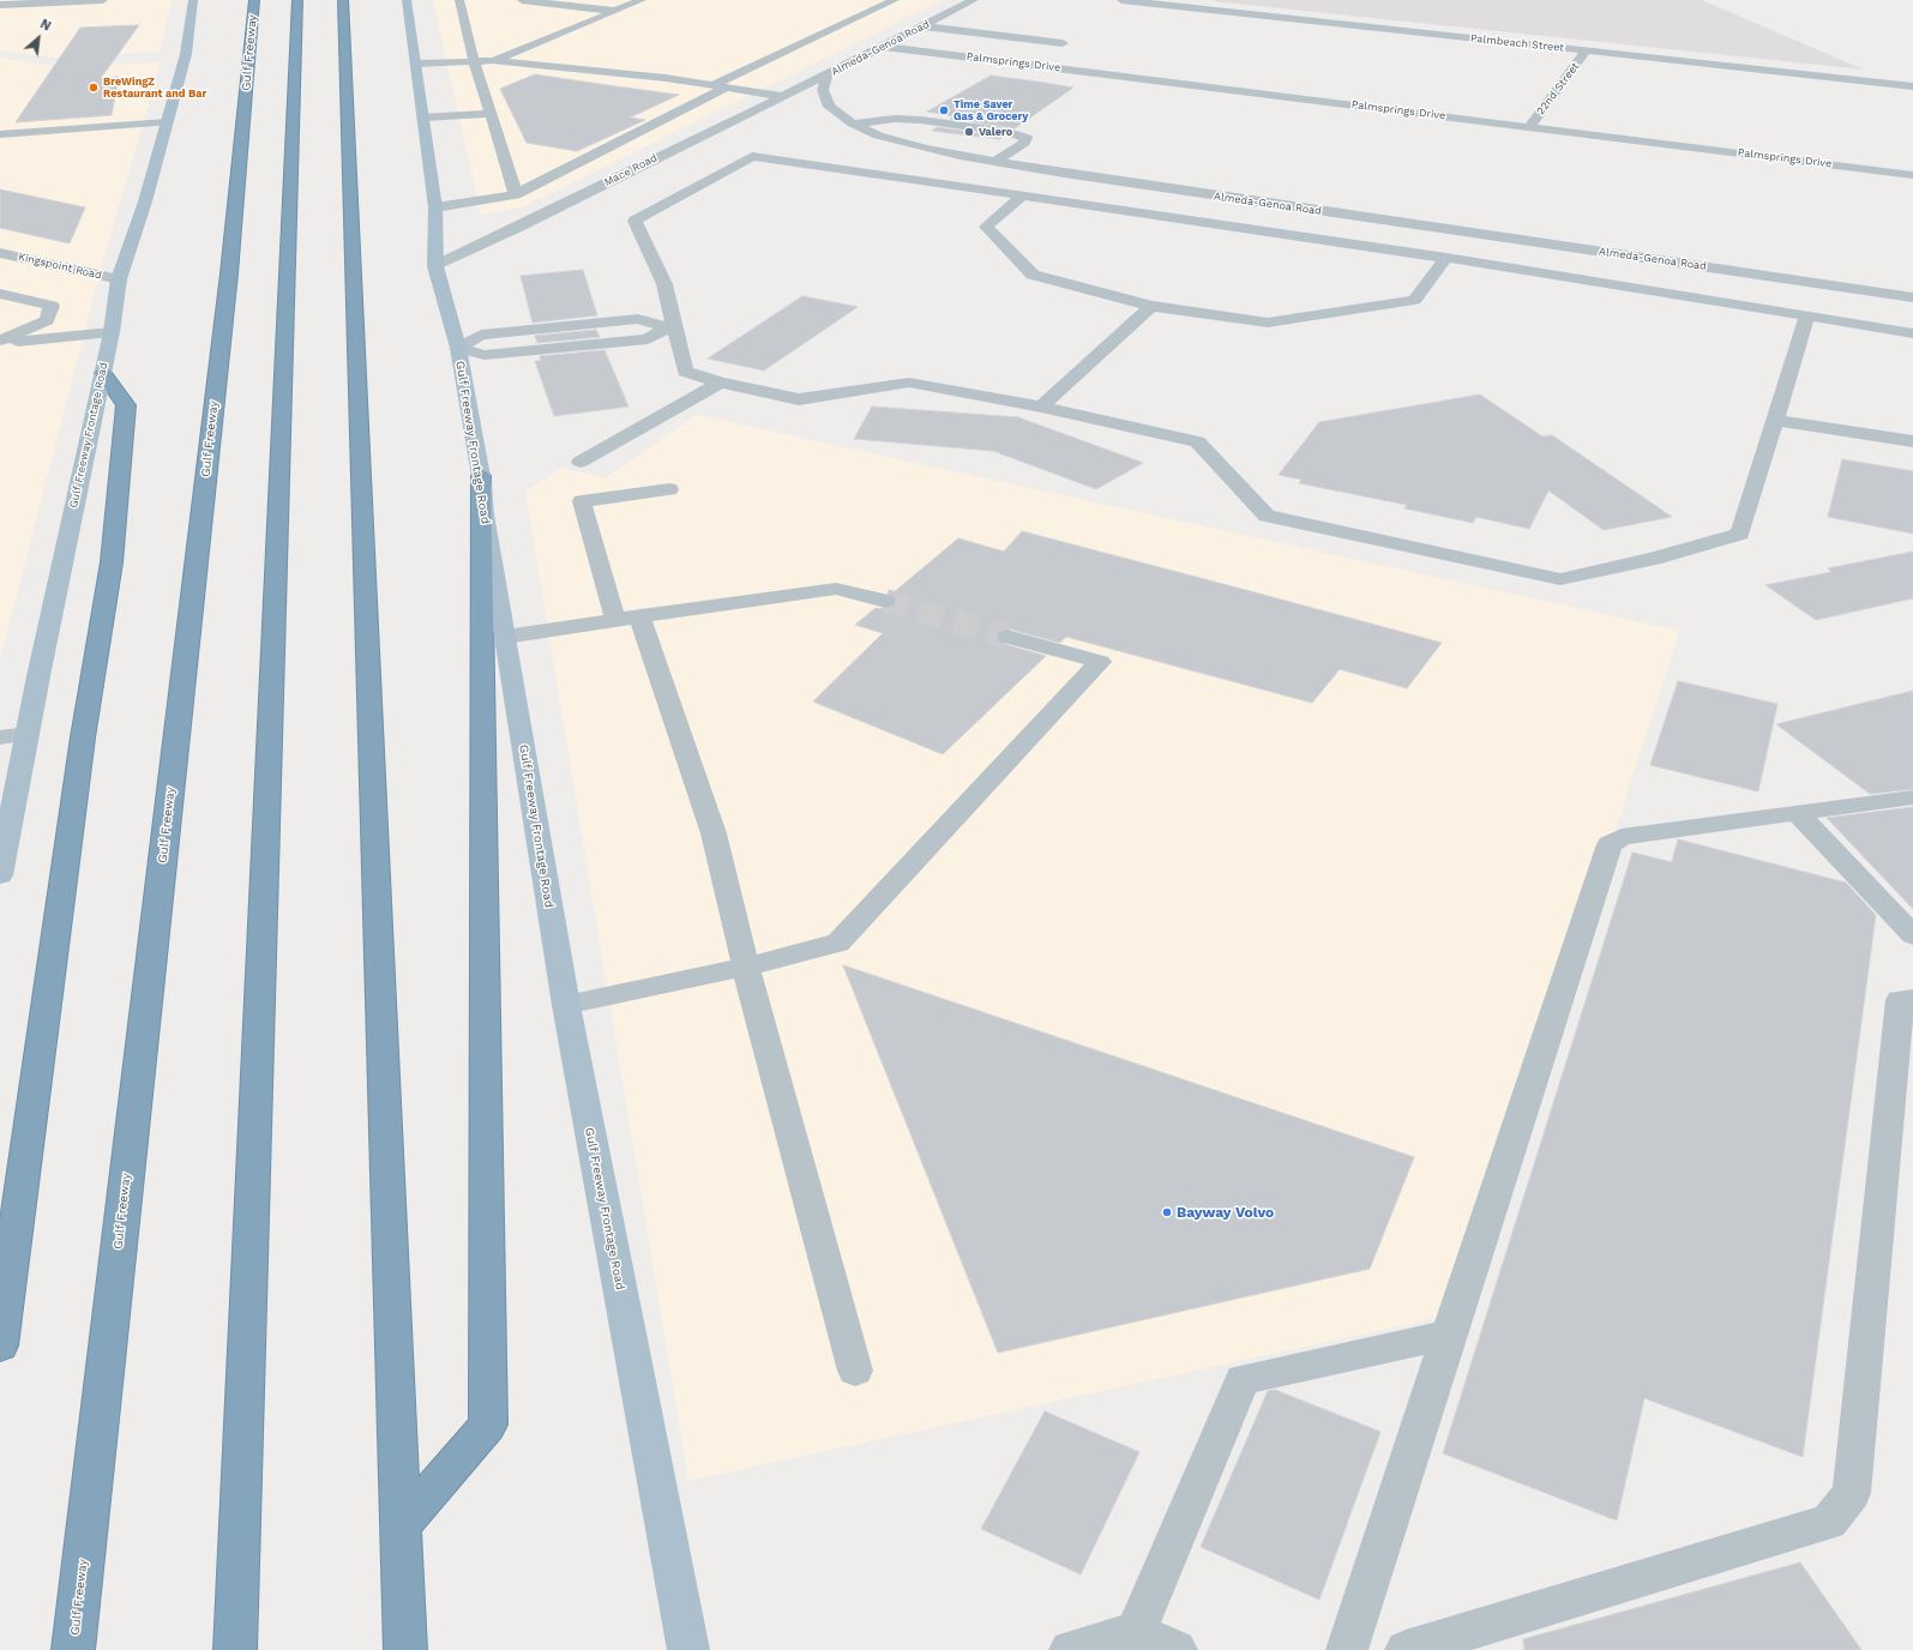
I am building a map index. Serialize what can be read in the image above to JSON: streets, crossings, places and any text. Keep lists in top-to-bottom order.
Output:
{
  "streets": {
    "highway": ["Gulf Freeway"],
    "main road": ["Gulf Freeway Frontage Road"],
    "street": [
      "Palmbeach Street",
      "Almeda-Genoa Road",
      "Palmsprings Drive",
      "22nd Street",
      "Mace Road",
      "Kingspoint Road"
    ]
  },
  "crossings": [
    ["Palmbeach Street", "22nd Street"],
    ["Almeda-Genoa Road", "Palmsprings Drive"],
    ["Almeda-Genoa Road", "Mace Road"],
    ["Palmsprings Drive", "22nd Street"],
    ["Mace Road", "Gulf Freeway Frontage Road"],
    ["Kingspoint Road", "Gulf Freeway Frontage Road"]
  ],
  "places": [
    "BreWingZ Restaurant and Bar",
    "Time Saver Gas & Grocery",
    "Valero",
    "Bayway Volvo"
  ],
  "north": "top right"
}
